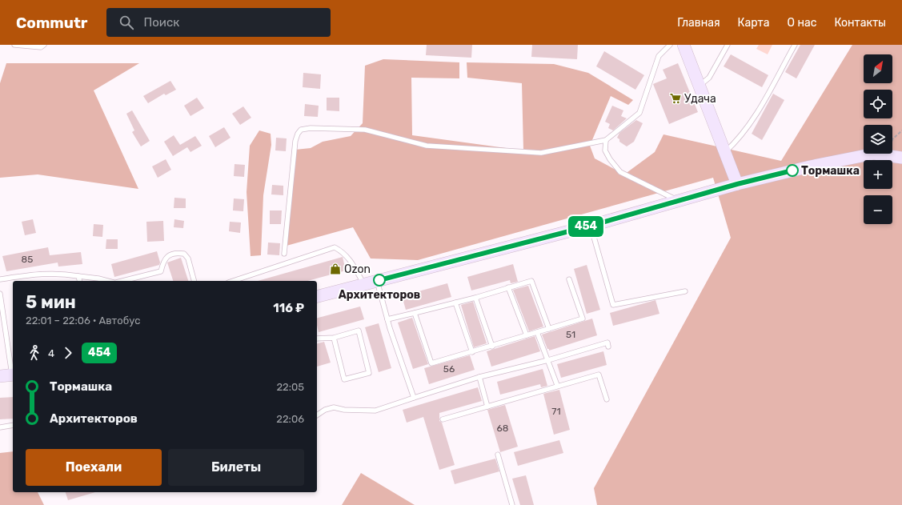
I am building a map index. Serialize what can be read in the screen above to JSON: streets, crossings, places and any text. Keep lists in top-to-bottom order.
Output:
{
  "places": {
    "supermarket": ["Удача"],
    "other": ["Тормашка", "Архитекторов"],
    "shop": ["Ozon"]
  },
  "lines": ["bus line 454"],
  "house_numbers": [
    "85",
    "51",
    "56",
    "71",
    "68"
  ],
  "north": "top right",
  "page": {
    "header": "Commutr",
    "search": "Поиск",
    "nav": [
      "Главная",
      "Карта",
      "О нас",
      "Контакты"
    ],
    "on_map": "454",
    "map_buttons": ["+", "−"],
    "heading": ["5 мин", "22:01 – 22:06 · Автобус", "116 ₽"],
    "legs": ["4", "454"],
    "list": [
      {
        "name": "Тормашка",
        "value": "22:05"
      },
      {
        "name": "Архитекторов",
        "value": "22:06"
      }
    ],
    "buttons": ["Поехали", "Билеты"]
  }
}
